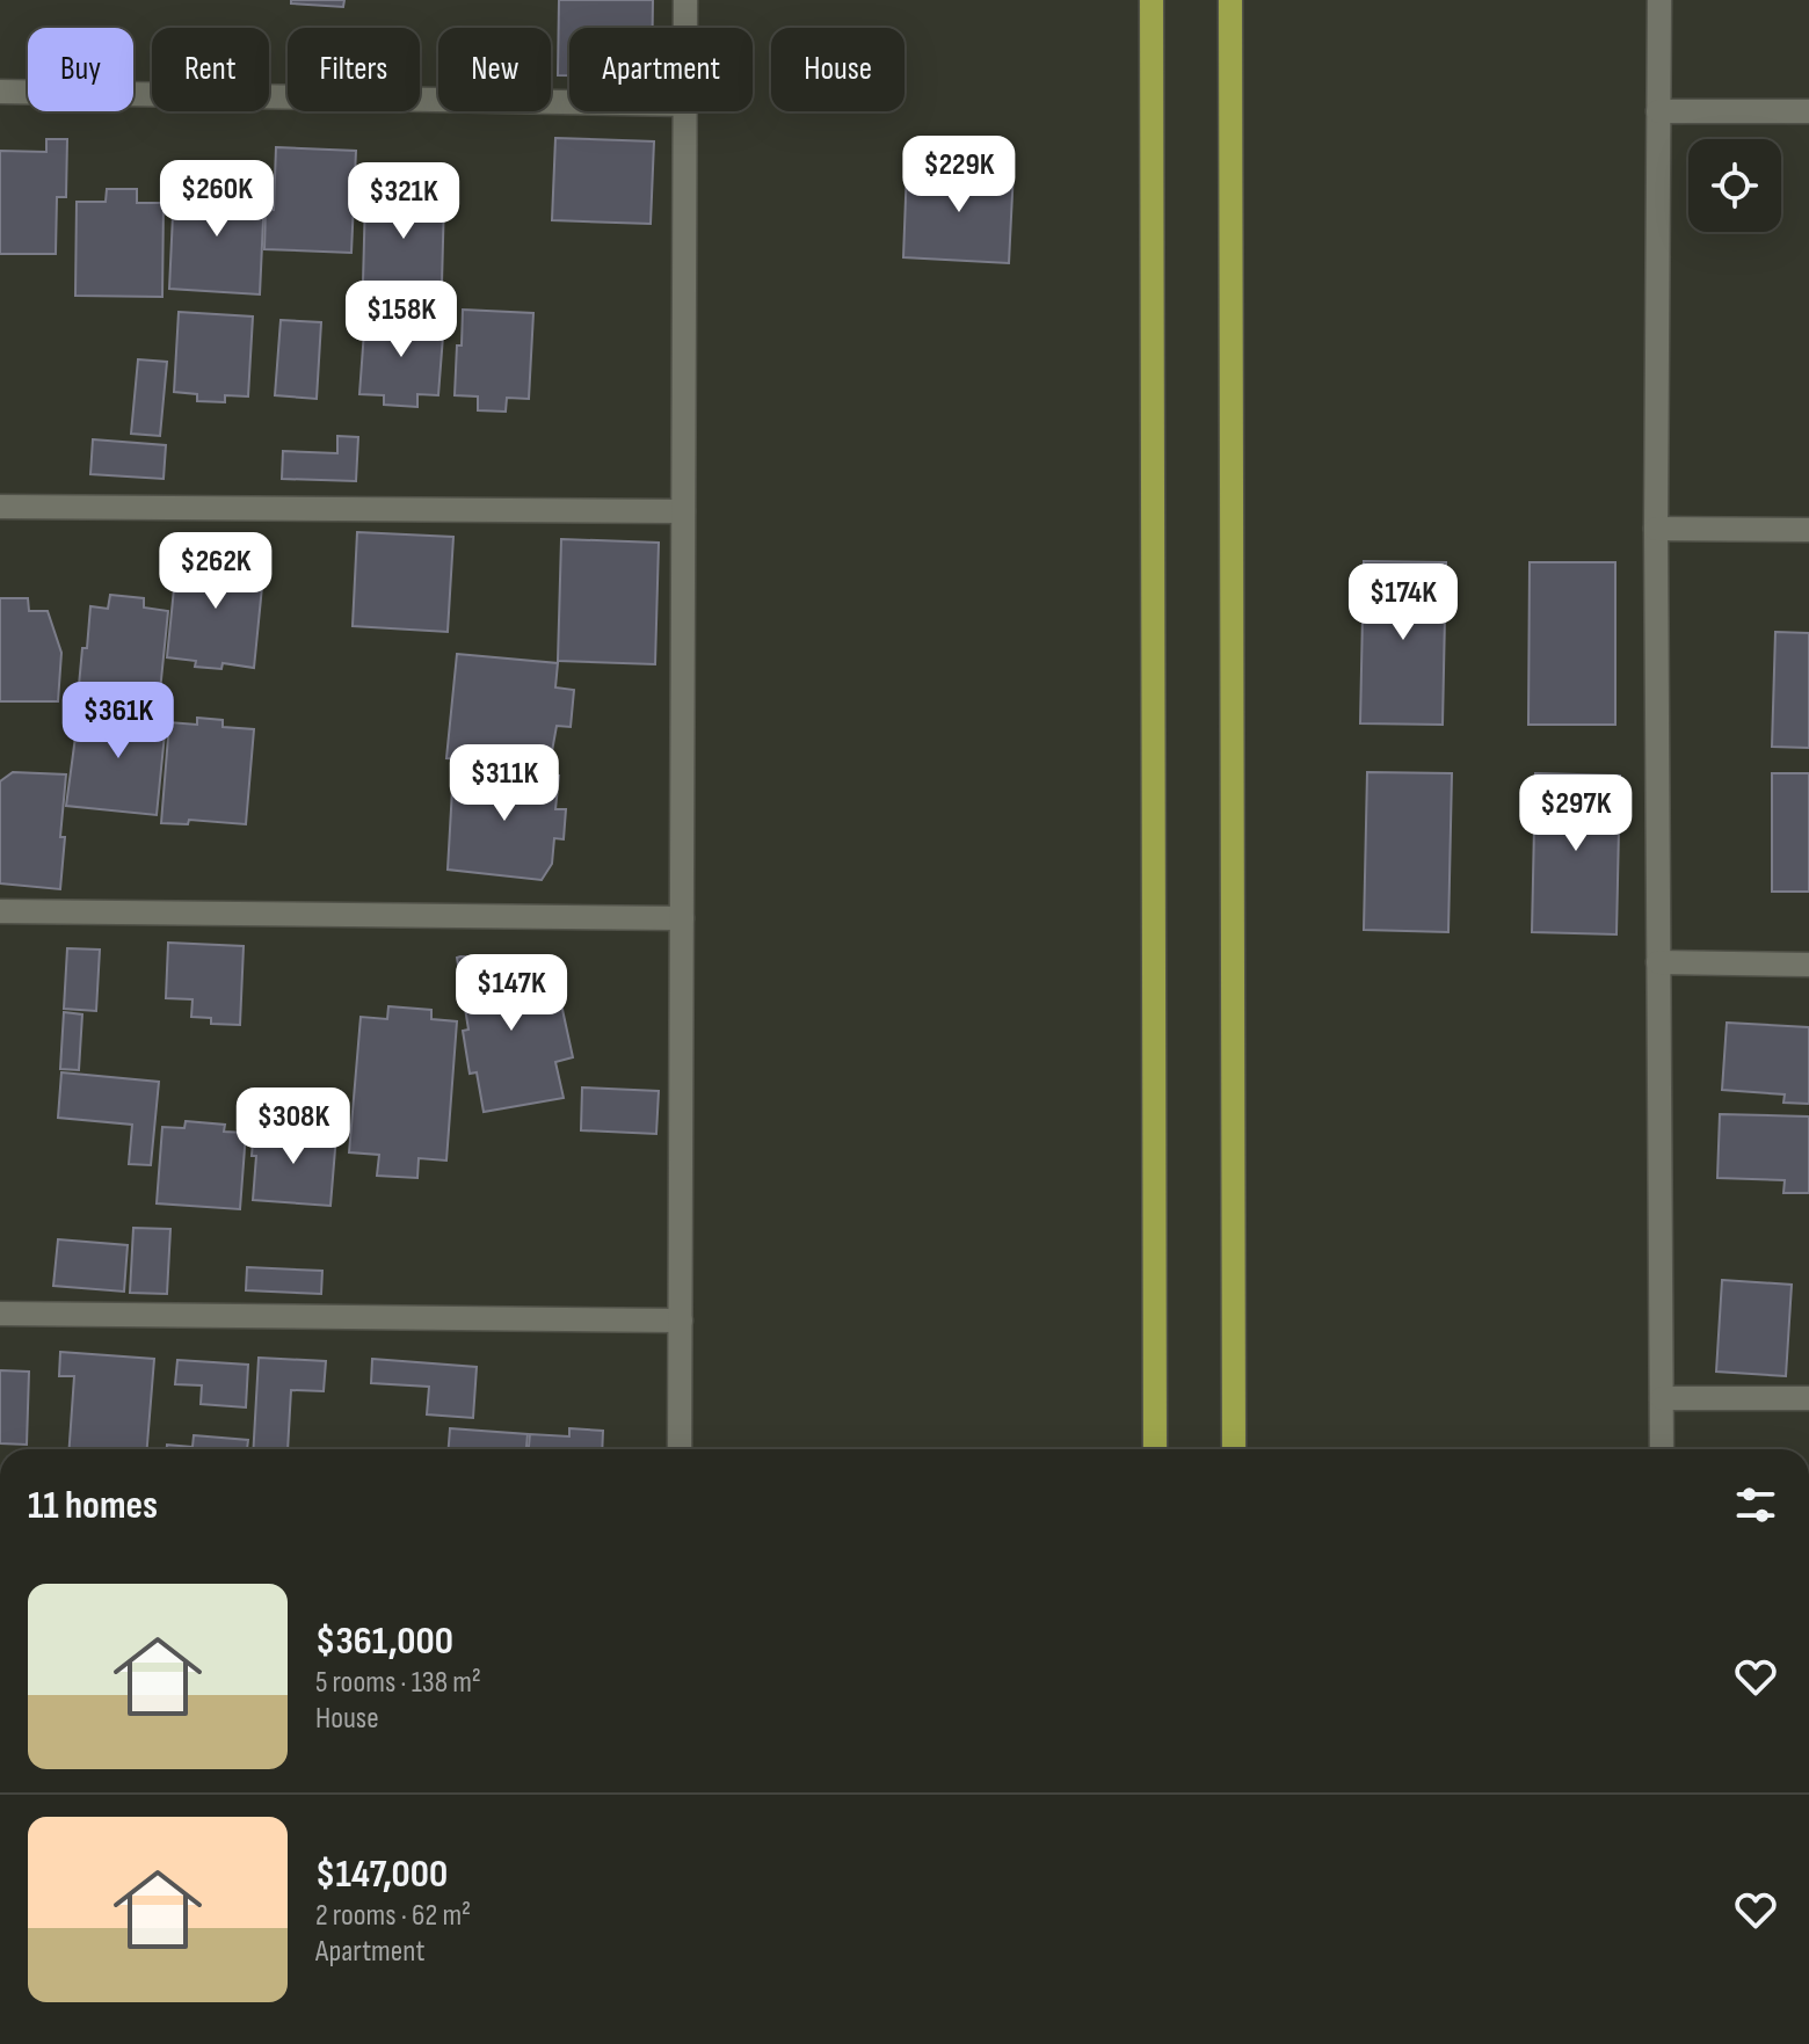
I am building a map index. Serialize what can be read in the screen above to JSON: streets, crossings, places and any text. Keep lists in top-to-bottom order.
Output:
{
  "page": {
    "chip": [
      "Buy",
      "Rent",
      "Filters",
      "New",
      "Apartment",
      "House"
    ],
    "price": [
      "$229K",
      "$260K",
      "$321K",
      "$158K",
      "$262K",
      "$174K",
      "$361K",
      "$311K",
      "$297K",
      "$147K",
      "$308K"
    ],
    "heading": "11 homes",
    "list": [
      {
        "name": "$361,000",
        "note": "5 rooms · 138 m² · House"
      },
      {
        "name": "$147,000",
        "note": "2 rooms · 62 m² · Apartment"
      }
    ]
  }
}
